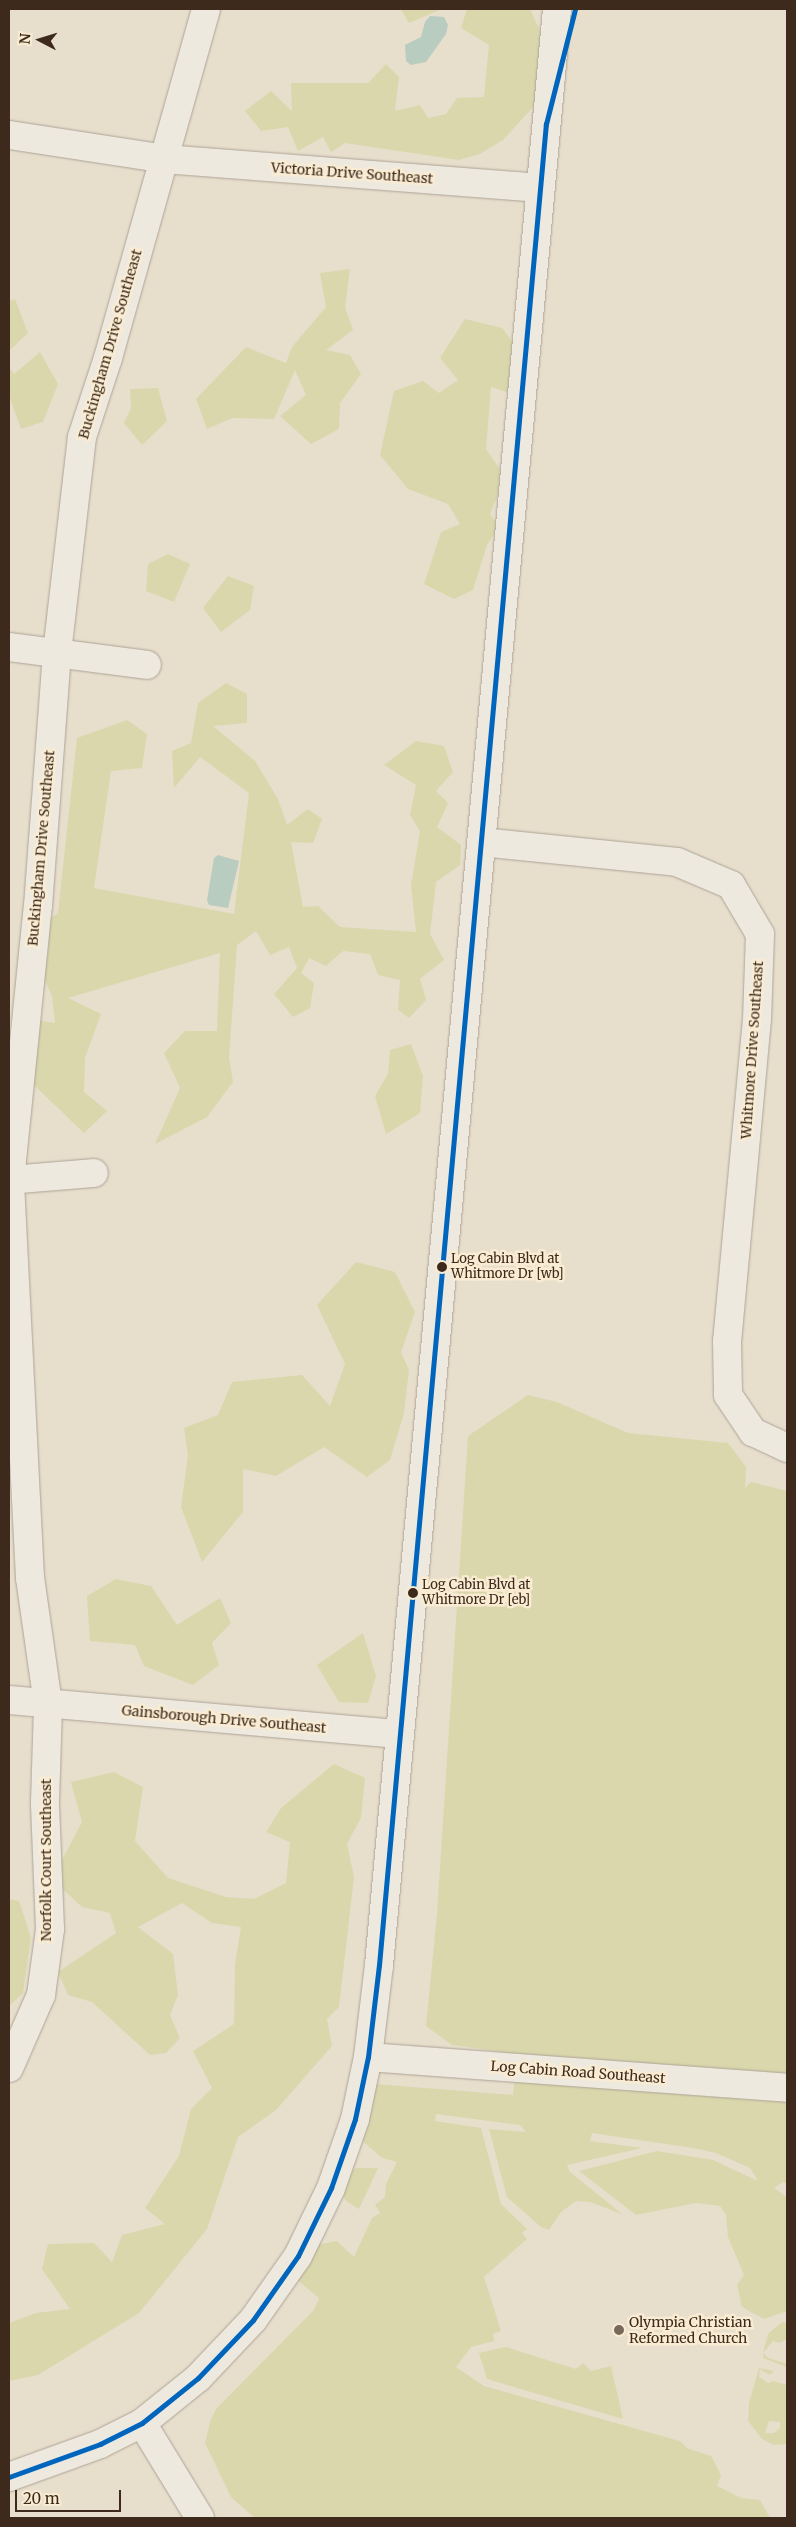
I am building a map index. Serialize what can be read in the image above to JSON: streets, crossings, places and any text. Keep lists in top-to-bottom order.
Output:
{
  "streets": {
    "street": [
      "Victoria Drive Southeast",
      "Buckingham Drive Southeast",
      "Whitmore Drive Southeast",
      "Gainsborough Drive Southeast",
      "Norfolk Court Southeast",
      "Log Cabin Road Southeast"
    ]
  },
  "crossings": [
    ["Victoria Drive Southeast", "Buckingham Drive Southeast"],
    ["Buckingham Drive Southeast", "Gainsborough Drive Southeast"],
    ["Buckingham Drive Southeast", "Norfolk Court Southeast"],
    ["Gainsborough Drive Southeast", "Norfolk Court Southeast"]
  ],
  "places": ["Log Cabin Blvd at Whitmore Dr [wb]", "Log Cabin Blvd at Whitmore Dr [eb]", "Olympia Christian Reformed Church"],
  "scale_bar": "20 m",
  "north": "left"
}
